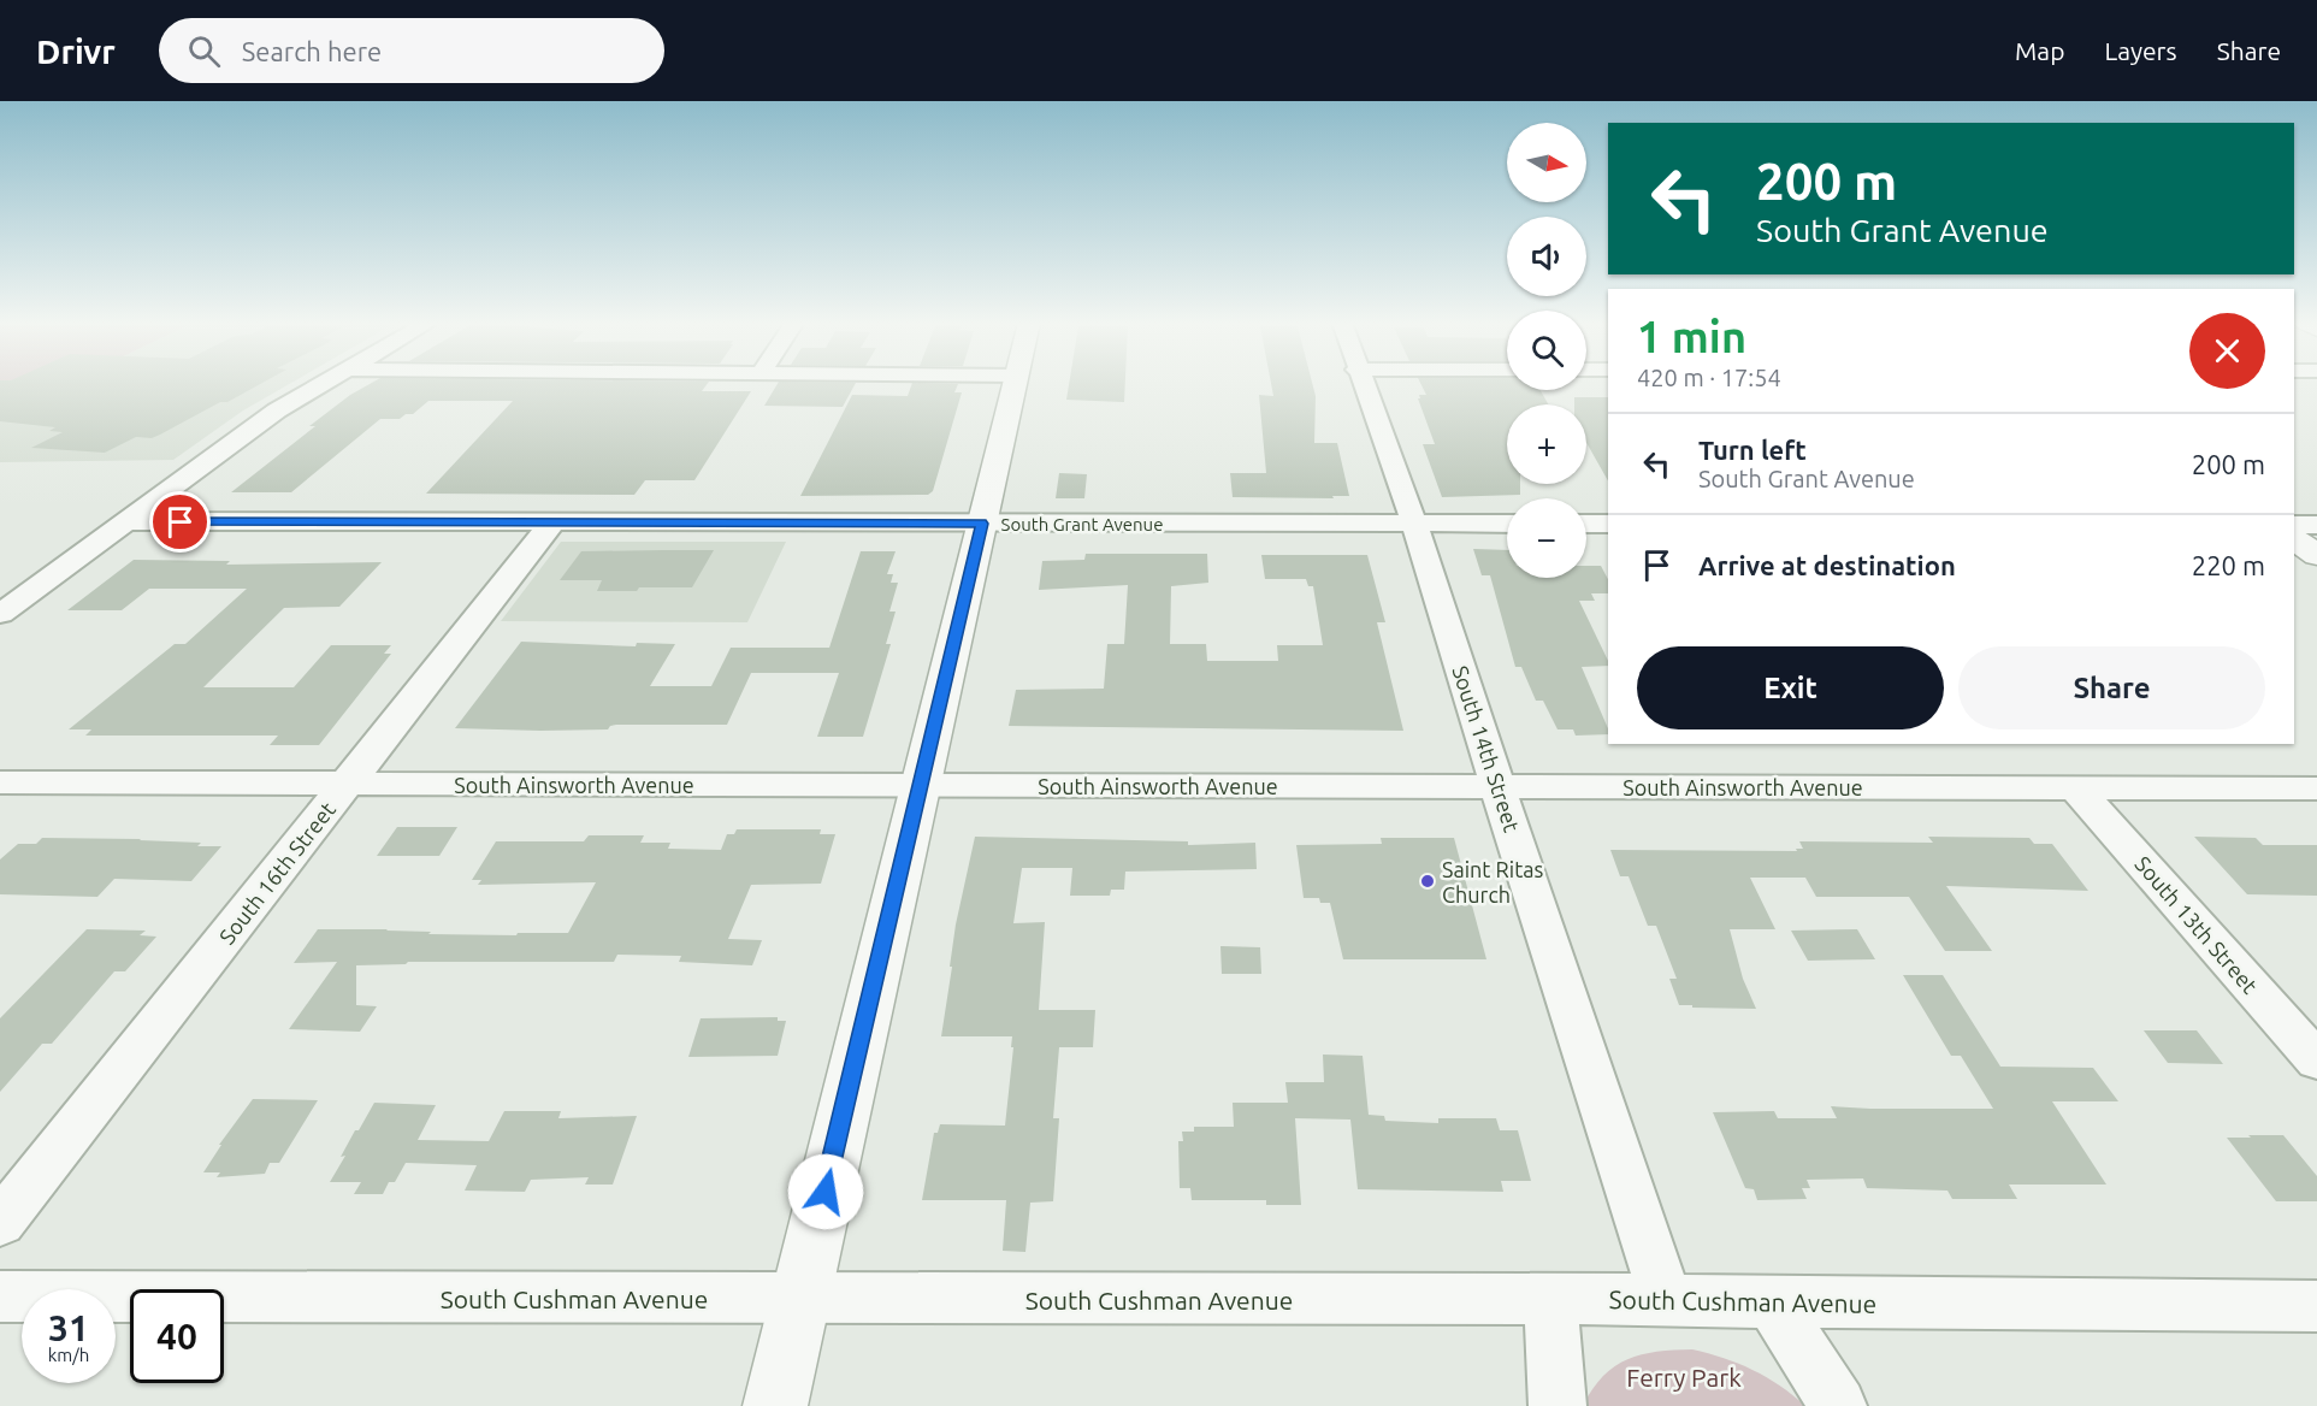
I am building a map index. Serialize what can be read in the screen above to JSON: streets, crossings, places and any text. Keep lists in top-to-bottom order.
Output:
{
  "streets": {
    "street": [
      "South Grant Avenue",
      "South 14th Street",
      "South Ainsworth Avenue",
      "South 16th Street",
      "South 13th Street",
      "South Cushman Avenue"
    ]
  },
  "crossings": [
    ["South Grant Avenue", "South 14th Street"],
    ["South Grant Avenue", "South 16th Street"],
    ["South 14th Street", "South Ainsworth Avenue"],
    ["South 14th Street", "South Cushman Avenue"],
    ["South Ainsworth Avenue", "South 16th Street"],
    ["South Ainsworth Avenue", "South 13th Street"]
  ],
  "parks": ["Ferry Park"],
  "places": ["Saint Ritas Church"],
  "north": "right",
  "page": {
    "header": "Drivr",
    "search": "Search here",
    "nav": ["Map", "Layers", "Share"],
    "map_buttons": ["+", "−"],
    "turn": ["200 m", "South Grant Avenue"],
    "heading": ["1 min", "420 m · 17:54"],
    "list": [
      {
        "name": "Turn left",
        "note": "South Grant Avenue",
        "value": "200 m"
      },
      {
        "name": "Arrive at destination",
        "value": "220 m"
      }
    ],
    "buttons": ["Exit", "Share"],
    "speed": "31 km/h",
    "limit": "40"
  }
}
